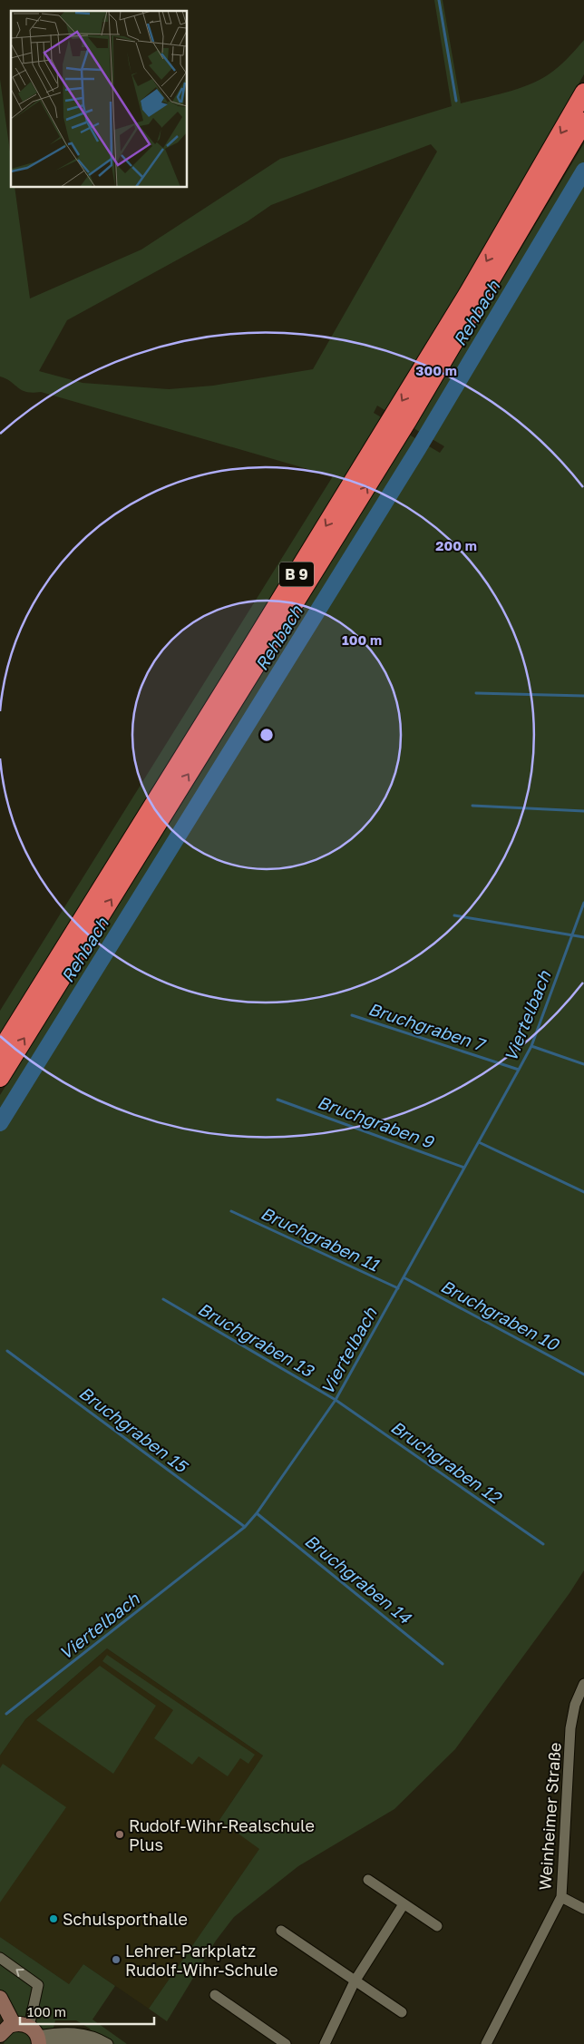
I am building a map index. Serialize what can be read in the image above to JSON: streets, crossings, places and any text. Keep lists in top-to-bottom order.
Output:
{
  "streets": {
    "highway": ["B 9"],
    "street": ["Weinheimer Straße"]
  },
  "water": [
    "Rehbach",
    "Viertelbach",
    "Bruchgraben 7",
    "Bruchgraben 9",
    "Bruchgraben 11",
    "Bruchgraben 10",
    "Bruchgraben 13",
    "Bruchgraben 15",
    "Bruchgraben 12",
    "Bruchgraben 14"
  ],
  "places": ["Rudolf-Wihr-Realschule Plus", "Schulsporthalle", "Lehrer-Parkplatz Rudolf-Wihr-Schule"],
  "scale_bar": "100 m",
  "rings": ["300 m", "200 m", "100 m"]
}
